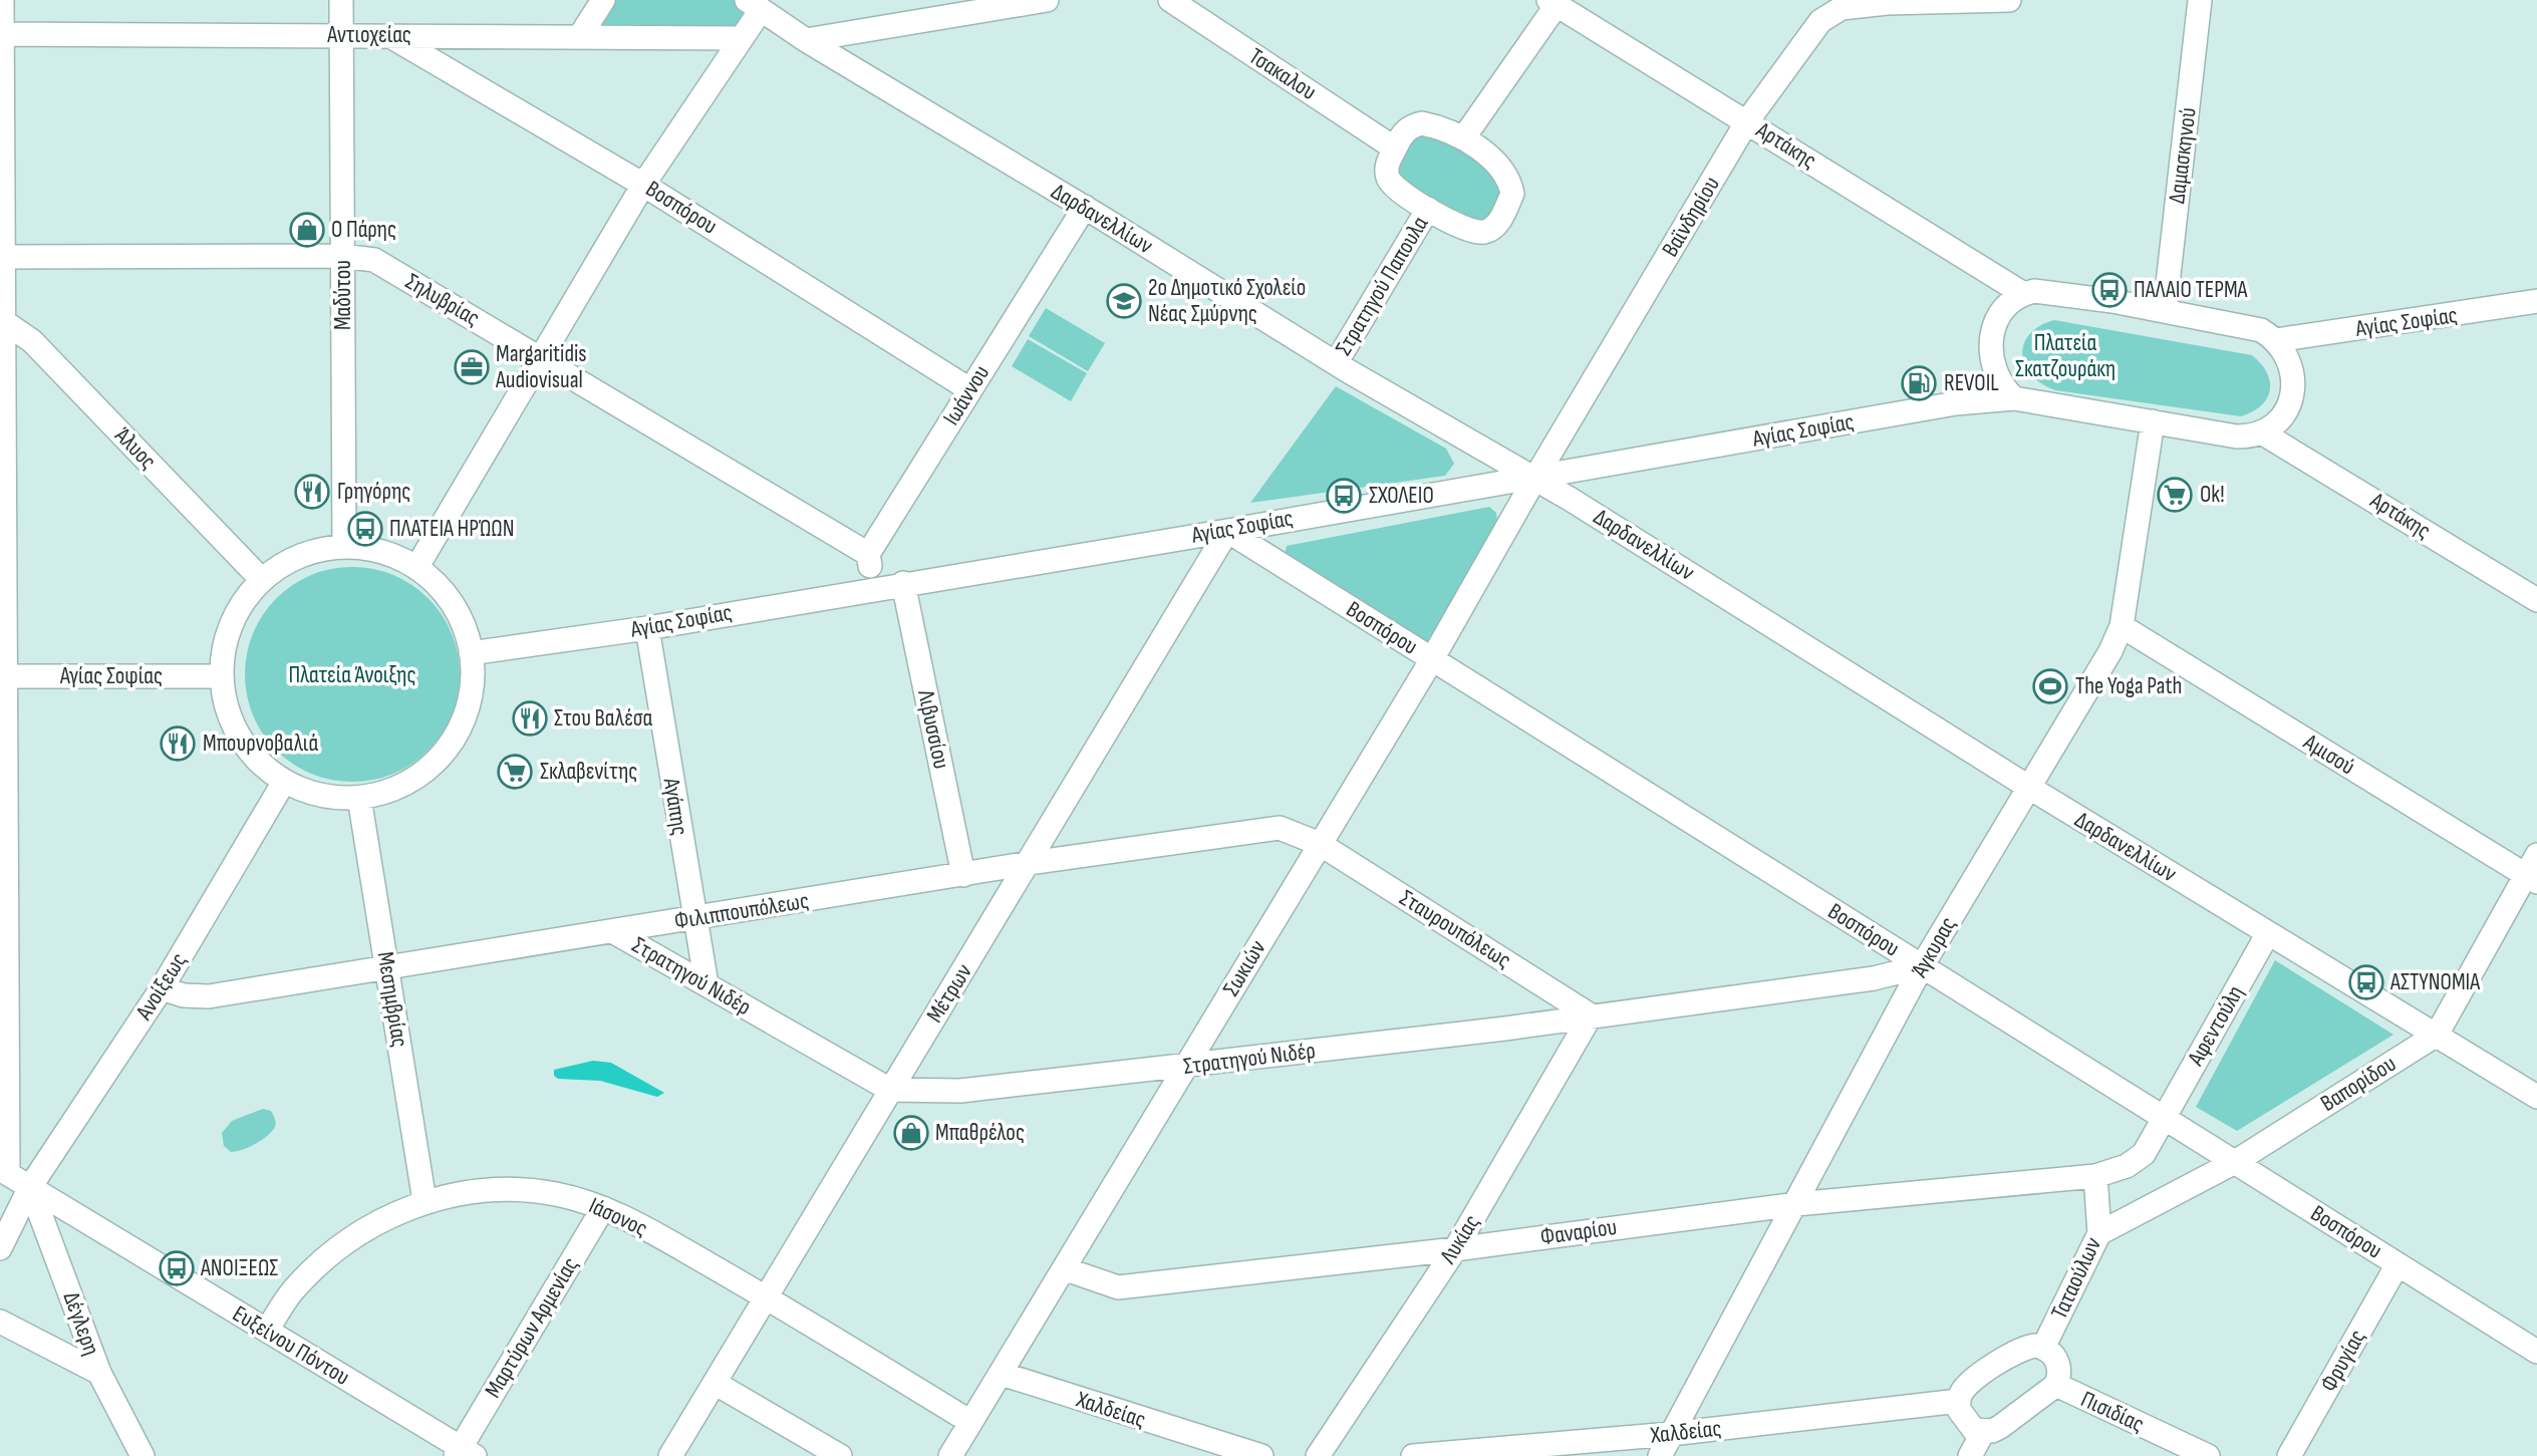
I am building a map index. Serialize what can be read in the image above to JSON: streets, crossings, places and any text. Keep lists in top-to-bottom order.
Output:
{
  "streets": {
    "street": [
      "Αντιοχείας",
      "Τσακαλου",
      "Αρτάκης",
      "Δαμασκηνού",
      "Βοσπόρου",
      "Βαϊνδηρίου",
      "Δαρδανελλίων",
      "Στρατηγού Παπουλα",
      "Μαδύτου",
      "Σηλυβρίας",
      "Αγίας Σοφίας",
      "Ιωάννου",
      "Άλυος",
      "Λιβυσσίου",
      "Αμισού",
      "Αγάπης",
      "Φιλιππουπόλεως",
      "Σταυρουπόλεως",
      "Άγκυρας",
      "Σωκιών",
      "Στρατηγού Νιδέρ",
      "Ανοίξεως",
      "Μέτρων",
      "Μεσημβρίας",
      "Αφεντούλη",
      "Βαπορίδου",
      "Ιάσονος",
      "Φαναρίου",
      "Λυκίας",
      "Ταταούλων",
      "Δέγλερη",
      "Μαρτύρων Αρμενίας",
      "Ευξείνου Πόντου",
      "Φρυγίας",
      "Χαλδείας",
      "Πισιδίας"
    ]
  },
  "crossings": [
    ["Αντιοχείας", "Βοσπόρου"],
    ["Αντιοχείας", "Μαδύτου"],
    ["Τσακαλου", "Στρατηγού Παπουλα"],
    ["Αρτάκης", "Βαϊνδηρίου"],
    ["Αρτάκης", "Αγίας Σοφίας"],
    ["Βοσπόρου", "Αγίας Σοφίας"],
    ["Βοσπόρου", "Ιωάννου"],
    ["Βοσπόρου", "Άγκυρας"],
    ["Βοσπόρου", "Σωκιών"],
    ["Βοσπόρου", "Στρατηγού Νιδέρ"],
    ["Βοσπόρου", "Μέτρων"],
    ["Βοσπόρου", "Αφεντούλη"],
    ["Βοσπόρου", "Βαπορίδου"],
    ["Βοσπόρου", "Φρυγίας"],
    ["Βαϊνδηρίου", "Δαρδανελλίων"],
    ["Βαϊνδηρίου", "Αγίας Σοφίας"],
    ["Βαϊνδηρίου", "Σωκιών"],
    ["Δαρδανελλίων", "Στρατηγού Παπουλα"],
    ["Δαρδανελλίων", "Αγίας Σοφίας"],
    ["Δαρδανελλίων", "Ιωάννου"],
    ["Δαρδανελλίων", "Άγκυρας"],
    ["Δαρδανελλίων", "Σωκιών"],
    ["Δαρδανελλίων", "Αφεντούλη"],
    ["Δαρδανελλίων", "Βαπορίδου"],
    ["Μαδύτου", "Σηλυβρίας"],
    ["Μαδύτου", "Αγίας Σοφίας"],
    ["Μαδύτου", "Άλυος"],
    ["Μαδύτου", "Ανοίξεως"],
    ["Μαδύτου", "Μεσημβρίας"],
    ["Σηλυβρίας", "Ιωάννου"],
    ["Αγίας Σοφίας", "Άλυος"],
    ["Αγίας Σοφίας", "Λιβυσσίου"],
    ["Αγίας Σοφίας", "Αγάπης"],
    ["Αγίας Σοφίας", "Άγκυρας"],
    ["Αγίας Σοφίας", "Σωκιών"],
    ["Αγίας Σοφίας", "Ανοίξεως"],
    ["Αγίας Σοφίας", "Μέτρων"],
    ["Αγίας Σοφίας", "Μεσημβρίας"],
    ["Άλυος", "Ανοίξεως"],
    ["Άλυος", "Μεσημβρίας"],
    ["Λιβυσσίου", "Φιλιππουπόλεως"],
    ["Αμισού", "Άγκυρας"],
    ["Αμισού", "Βαπορίδου"],
    ["Αγάπης", "Φιλιππουπόλεως"],
    ["Αγάπης", "Στρατηγού Νιδέρ"],
    ["Φιλιππουπόλεως", "Σταυρουπόλεως"],
    ["Φιλιππουπόλεως", "Σωκιών"],
    ["Φιλιππουπόλεως", "Στρατηγού Νιδέρ"],
    ["Φιλιππουπόλεως", "Ανοίξεως"],
    ["Φιλιππουπόλεως", "Μέτρων"],
    ["Φιλιππουπόλεως", "Μεσημβρίας"],
    ["Σταυρουπόλεως", "Σωκιών"],
    ["Σταυρουπόλεως", "Στρατηγού Νιδέρ"],
    ["Σταυρουπόλεως", "Λυκίας"],
    ["Άγκυρας", "Στρατηγού Νιδέρ"],
    ["Άγκυρας", "Φαναρίου"],
    ["Άγκυρας", "Χαλδείας"],
    ["Σωκιών", "Στρατηγού Νιδέρ"],
    ["Σωκιών", "Ιάσονος"],
    ["Σωκιών", "Φαναρίου"],
    ["Σωκιών", "Χαλδείας"],
    ["Στρατηγού Νιδέρ", "Μέτρων"],
    ["Στρατηγού Νιδέρ", "Λυκίας"],
    ["Ανοίξεως", "Μεσημβρίας"],
    ["Ανοίξεως", "Δέγλερη"],
    ["Ανοίξεως", "Ευξείνου Πόντου"],
    ["Μέτρων", "Ιάσονος"],
    ["Μεσημβρίας", "Ιάσονος"],
    ["Βαπορίδου", "Ταταούλων"],
    ["Ιάσονος", "Μαρτύρων Αρμενίας"],
    ["Ιάσονος", "Ευξείνου Πόντου"],
    ["Φαναρίου", "Λυκίας"],
    ["Φαναρίου", "Ταταούλων"],
    ["Ταταούλων", "Χαλδείας"],
    ["Ταταούλων", "Πισιδίας"],
    ["Δέγλερη", "Ευξείνου Πόντου"],
    ["Μαρτύρων Αρμενίας", "Ευξείνου Πόντου"]
  ],
  "parks": ["Πλατεία Σκατζουράκη", "Πλατεία Άνοιξης"],
  "places": {
    "shop": ["Ο Πάρης", "Μπαθρέλος"],
    "bus stop": [
      "ΠΑΛΑΙΟ ΤΕΡΜΑ",
      "ΣΧΟΛΕΙΟ",
      "ΠΛΑΤΕΙΑ ΗΡΏΩΝ",
      "ΑΣΤΥΝΟΜΙΑ",
      "ΑΝΟΙΞΕΩΣ"
    ],
    "school or university": ["2ο Δημοτικό Σχολείο Νέας Σμύρνης"],
    "office": ["Margaritidis Audiovisual"],
    "fuel station": ["REVOIL"],
    "restaurant": ["Γρηγόρης", "Στου Βαλέσα", "Μπουρνοβαλιά"],
    "supermarket": ["Ok!", "Σκλαβενίτης"],
    "sports": ["The Yoga Path"]
  }
}
